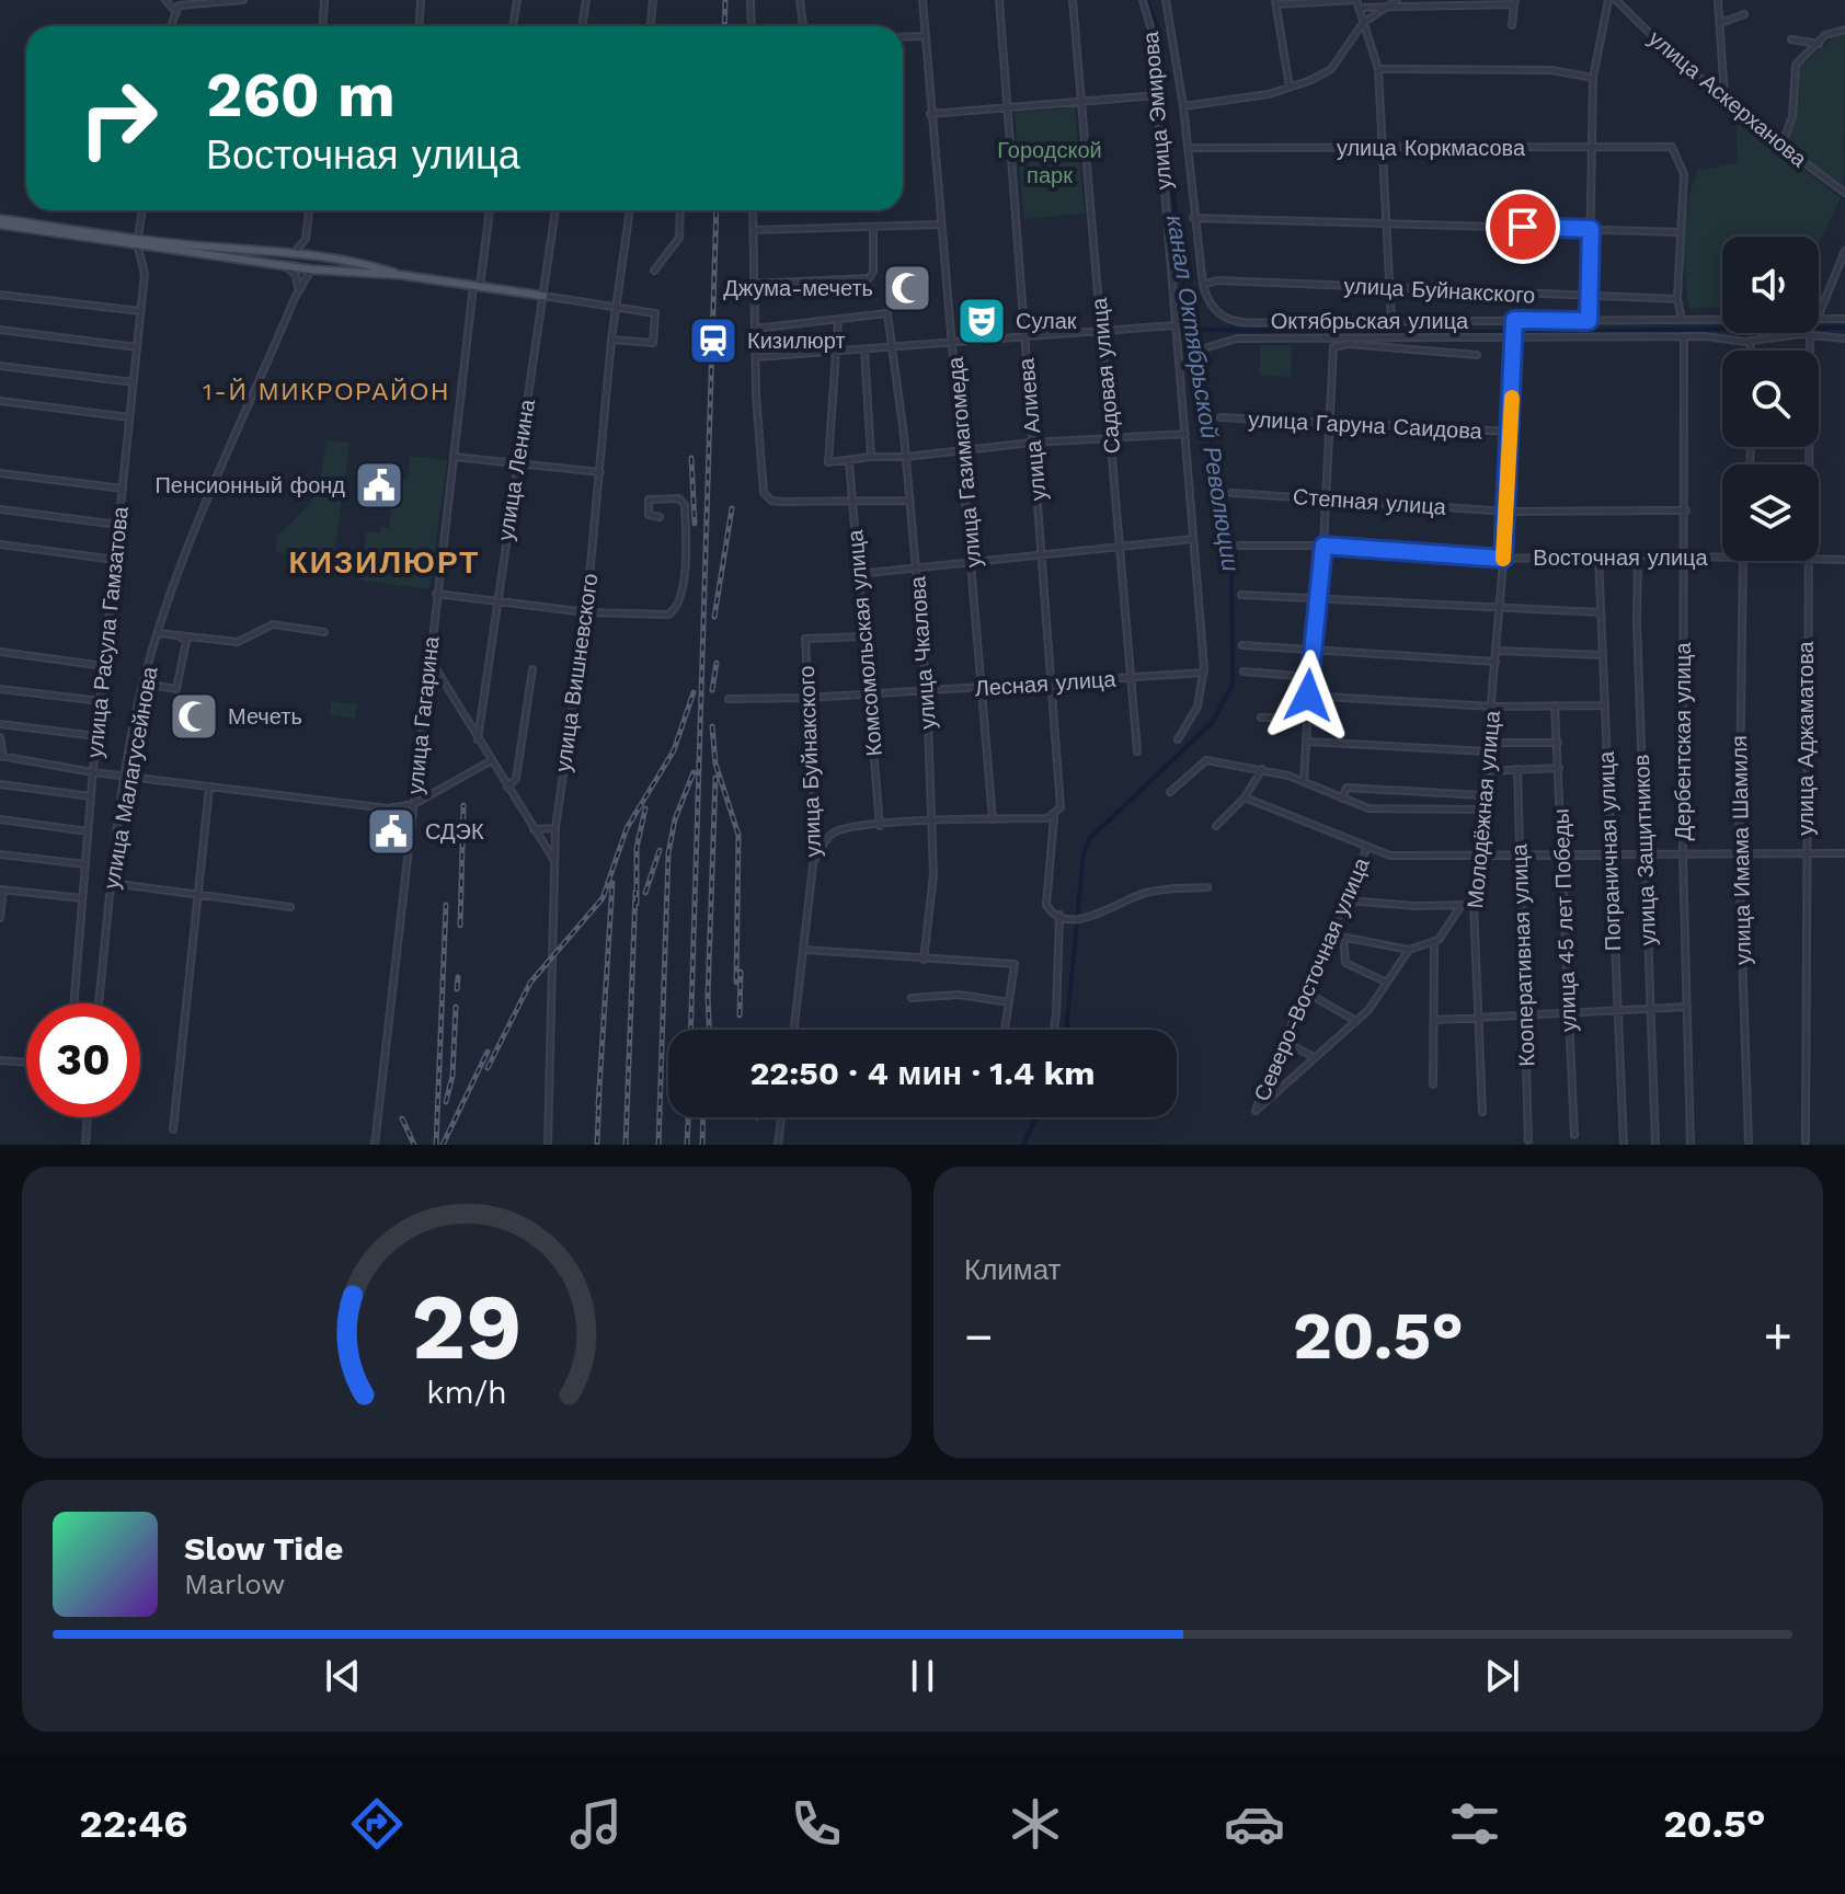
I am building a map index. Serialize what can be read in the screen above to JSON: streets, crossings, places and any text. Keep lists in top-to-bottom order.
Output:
{
  "streets": {
    "street": [
      "улица Аскерханова",
      "улица Эмирова",
      "улица Коркмасова",
      "улица Буйнакского",
      "Октябрьская улица",
      "Садовая улица",
      "улица Гаруна Саидова",
      "улица Алиева",
      "улица Газимагомеда",
      "улица Ленина",
      "Степная улица",
      "Восточная улица",
      "улица Расула Гамзатова",
      "Комсомольская улица",
      "улица Чкалова",
      "улица Вишневского",
      "Лесная улица",
      "улица Гагарина",
      "улица Аджаматова",
      "Дербентская улица",
      "улица Малагусейнова",
      "Молодёжная улица",
      "улица Защитников",
      "улица Имама Шамиля",
      "Пограничная улица",
      "улица 45 лет Победы",
      "Кооперативная улица",
      "Северо-Восточная улица"
    ]
  },
  "crossings": [
    ["улица Эмирова", "Лесная улица"],
    ["улица Коркмасова", "Октябрьская улица"],
    ["улица Буйнакского", "Октябрьская улица"],
    ["улица Буйнакского", "Комсомольская улица"],
    ["улица Буйнакского", "Лесная улица"],
    ["Октябрьская улица", "Молодёжная улица"],
    ["Садовая улица", "Лесная улица"],
    ["улица Гаруна Саидова", "Молодёжная улица"],
    ["улица Алиева", "Лесная улица"],
    ["улица Газимагомеда", "Лесная улица"],
    ["Степная улица", "Дербентская улица"],
    ["Степная улица", "Молодёжная улица"],
    ["Восточная улица", "Дербентская улица"],
    ["Восточная улица", "Молодёжная улица"],
    ["Восточная улица", "улица Защитников"],
    ["Восточная улица", "Пограничная улица"],
    ["Комсомольская улица", "Лесная улица"],
    ["улица Чкалова", "Лесная улица"]
  ],
  "districts": ["1-Й МИКРОРАЙОН", "КИЗИЛЮРТ"],
  "water": ["канал Октябрьской Революции"],
  "parks": ["Городской парк"],
  "places": {
    "mosque": ["Джума-мечеть", "Мечеть"],
    "theatre": ["Сулак"],
    "station": ["Кизилюрт"],
    "public building": ["Пенсионный фонд", "СДЭК"]
  },
  "page": {
    "turn": ["260 m", "Восточная улица"],
    "limit": "30",
    "trip": "22:50 · 4 мин · 1.4 km",
    "tile": "Климат",
    "heat": ["−", "20.5°", "+"],
    "song": ["Slow Tide", "Marlow"],
    "tabs": ["22:46", "20.5°"],
    "gauge": ["29", "km/h"]
  }
}
